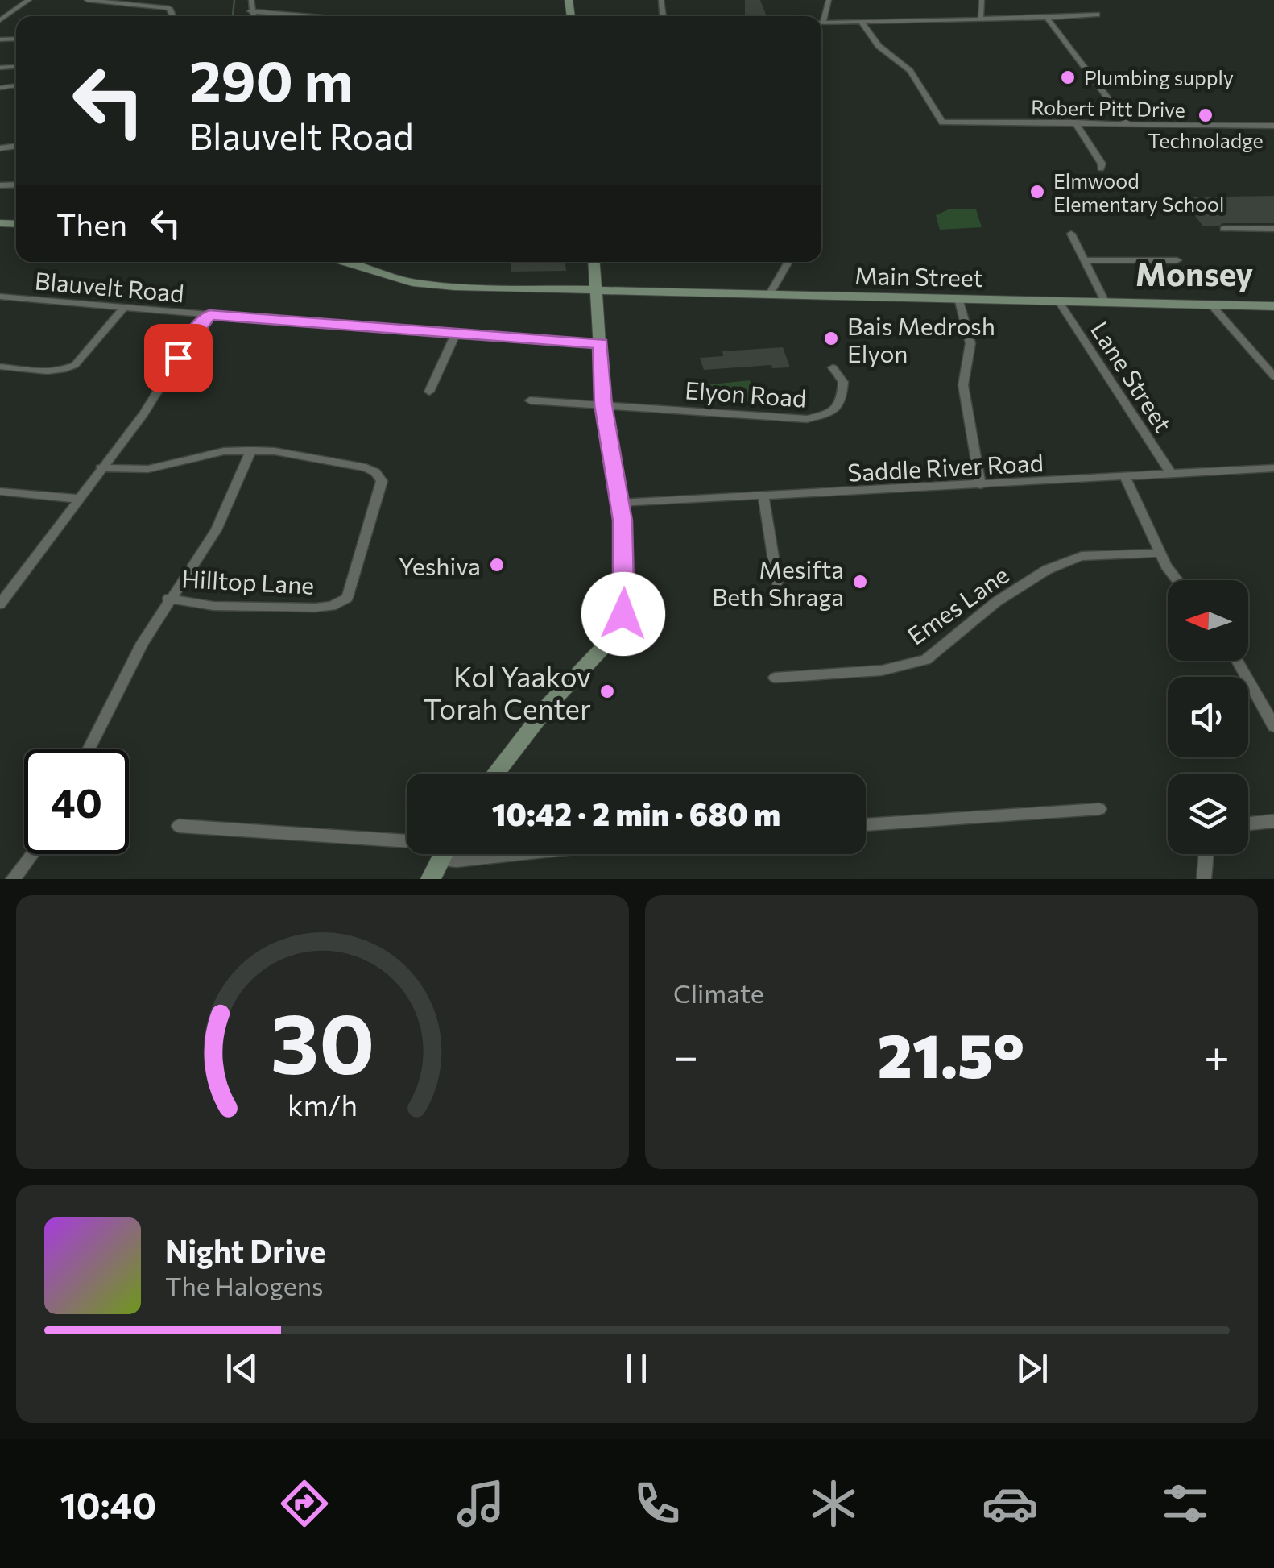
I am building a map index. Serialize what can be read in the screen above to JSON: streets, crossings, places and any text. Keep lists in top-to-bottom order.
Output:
{
  "streets": {
    "main road": ["Main Street"],
    "street": [
      "Robert Pitt Drive",
      "Blauvelt Road",
      "Lane Street",
      "Elyon Road",
      "Saddle River Road",
      "Hilltop Lane",
      "Emes Lane"
    ]
  },
  "crossings": [
    ["Main Street", "Lane Street"],
    ["Lane Street", "Saddle River Road"]
  ],
  "districts": ["Monsey"],
  "places": [
    "Plumbing supply",
    "Technoladge",
    "Elmwood Elementary School",
    "Bais Medrosh Elyon",
    "Yeshiva",
    "Mesifta Beth Shraga",
    "Kol Yaakov Torah Center"
  ],
  "north": "left",
  "page": {
    "turn": ["290 m", "Blauvelt Road"],
    "then": "Then",
    "limit": "40",
    "trip": "10:42 · 2 min · 680 m",
    "tile": "Climate",
    "heat": ["−", "21.5°", "+"],
    "song": ["Night Drive", "The Halogens"],
    "tabs": "10:40",
    "gauge": ["30", "km/h"]
  }
}
